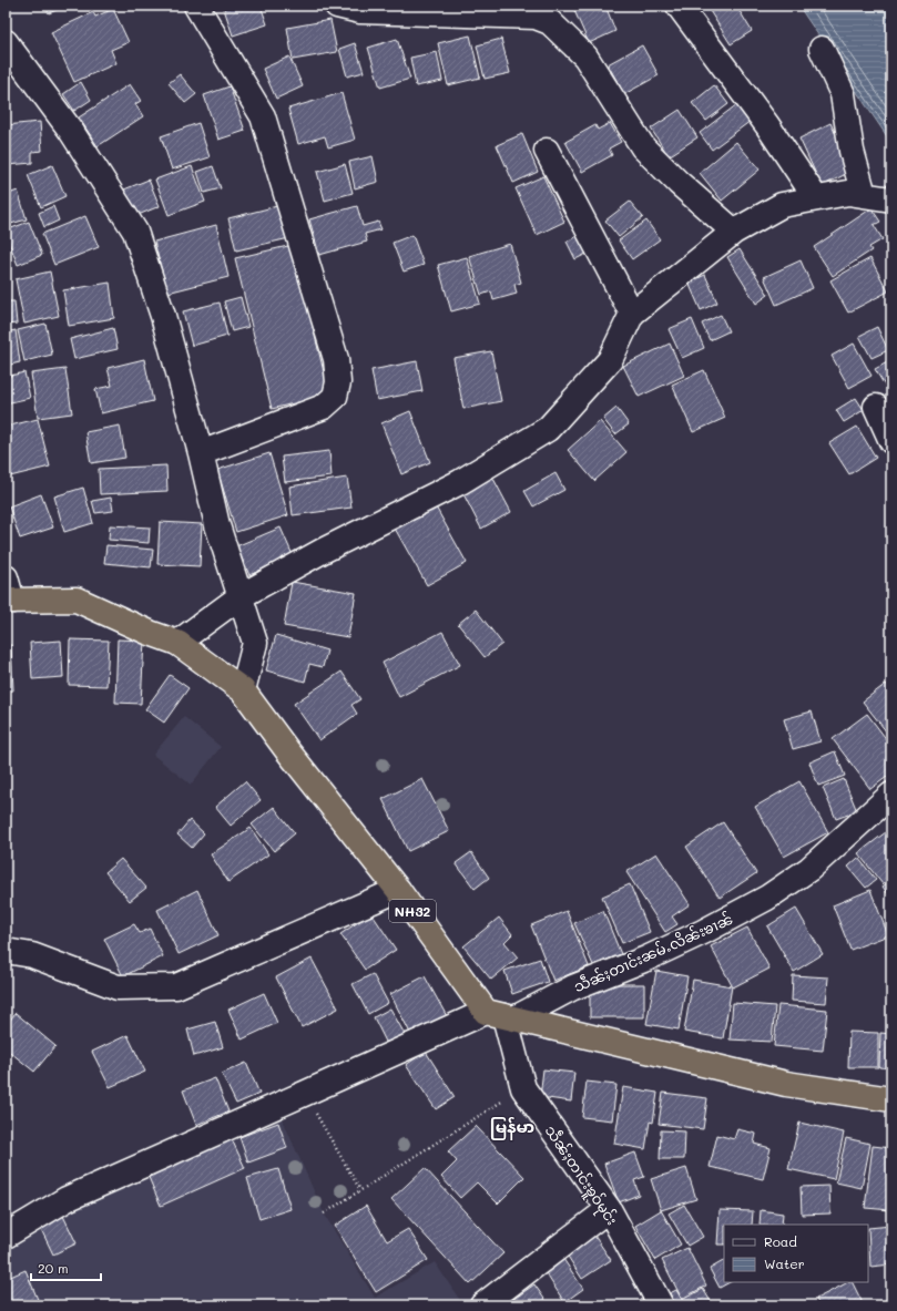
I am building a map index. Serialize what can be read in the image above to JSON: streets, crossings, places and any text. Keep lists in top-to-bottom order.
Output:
{
  "streets": {
    "highway": ["NH32"],
    "street": ["သဵၼ်ႈတၢင်းၼမ်ႉလိၼ်းၶၢၼ်", "သဵၼ်ႈတၢင်းၶူဝ်မုင်း"]
  },
  "crossings": [
    ["NH32", "သဵၼ်ႈတၢင်းၼမ်ႉလိၼ်းၶၢၼ်"],
    ["NH32", "သဵၼ်ႈတၢင်းၶူဝ်မုင်း"],
    ["သဵၼ်ႈတၢင်းၼမ်ႉလိၼ်းၶၢၼ်", "သဵၼ်ႈတၢင်းၶူဝ်မုင်း"]
  ],
  "districts": ["မြန်မာ"],
  "legend": ["Road", "Water"],
  "scale_bar": "20 m"
}
